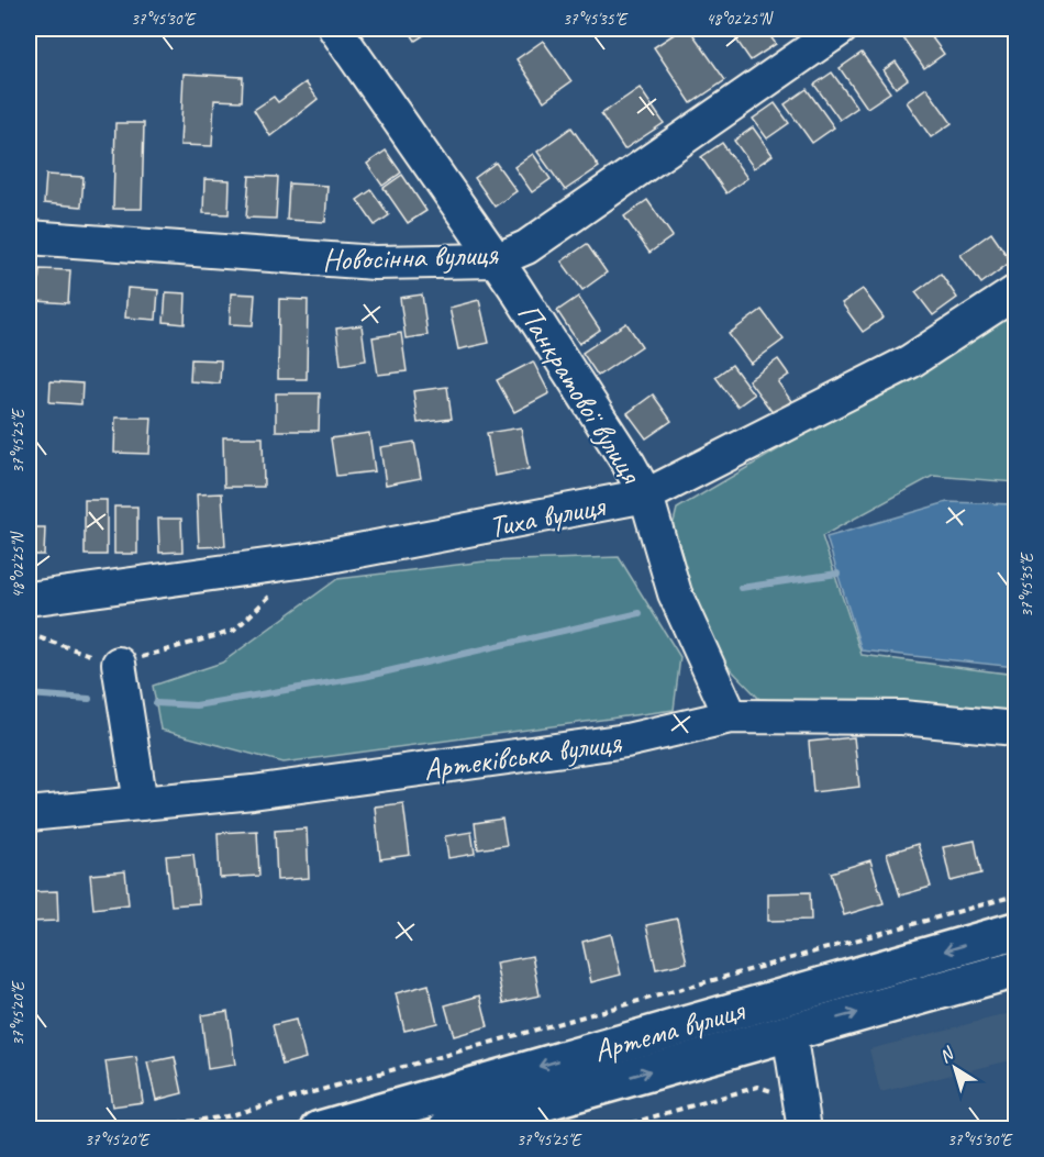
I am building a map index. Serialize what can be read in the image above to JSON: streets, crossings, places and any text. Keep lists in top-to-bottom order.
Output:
{
  "streets": {
    "main road": ["Артема вулиця"],
    "street": [
      "Новосінна вулиця",
      "Панкратової вулиця",
      "Тиха вулиця",
      "Артеківська вулиця"
    ]
  },
  "crossings": [
    ["Новосінна вулиця", "Панкратової вулиця"],
    ["Панкратової вулиця", "Тиха вулиця"],
    ["Панкратової вулиця", "Артеківська вулиця"]
  ],
  "north": "top left",
  "coordinates": [
    "37°45'30\"E",
    "37°45'35\"E",
    "48°02'25\"N",
    "37°45'25\"E",
    "37°45'20\"E"
  ]
}
